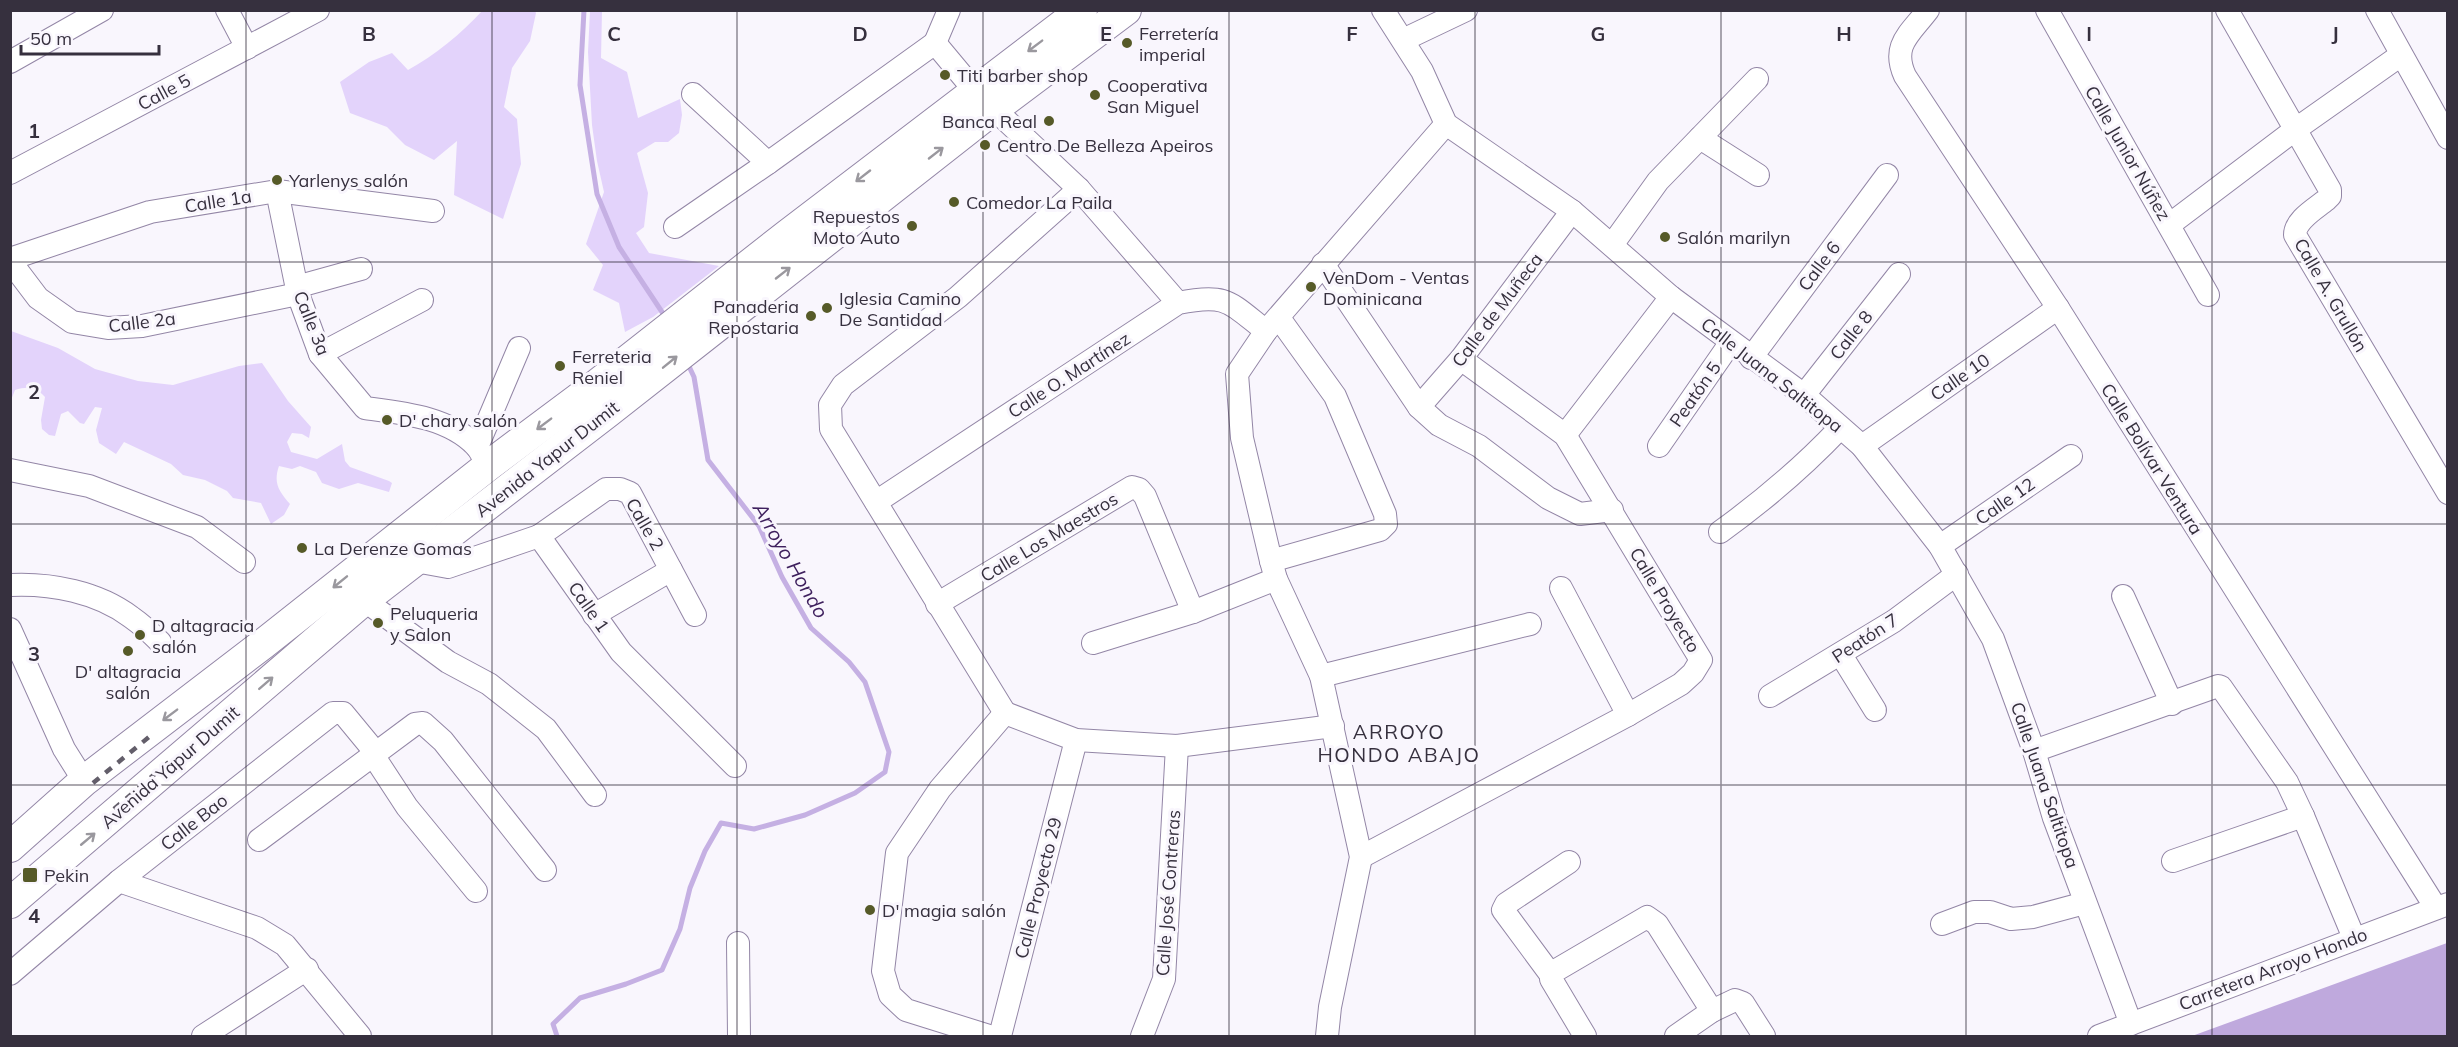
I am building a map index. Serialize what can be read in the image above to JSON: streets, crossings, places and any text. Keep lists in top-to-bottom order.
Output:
{
  "streets": {
    "main road": ["Avenida Yapur Dumit"],
    "street": [
      "Calle 5",
      "Calle Junior Núñez",
      "Calle 1a",
      "Calle 6",
      "Calle A. Grullón",
      "Calle de Muñeca",
      "Calle 2a",
      "Calle 3a",
      "Calle 8",
      "Calle O. Martínez",
      "Calle Juana Saltitopa",
      "Calle 10",
      "Peatón 5",
      "Calle Bolívar Ventura",
      "Calle 12",
      "Calle 2",
      "Calle Los Maestros",
      "Calle Proyecto",
      "Calle 1",
      "Peatón 7",
      "Calle Bao",
      "Calle Proyecto 29",
      "Calle José Contreras",
      "Carretera Arroyo Hondo"
    ]
  },
  "crossings": [
    ["Calle 1a", "Calle 2a"],
    ["Calle 1a", "Calle 3a"],
    ["Calle 6", "Calle Juana Saltitopa"],
    ["Calle de Muñeca", "Calle Juana Saltitopa"],
    ["Calle de Muñeca", "Calle Proyecto"],
    ["Calle 2a", "Calle 3a"],
    ["Calle 3a", "Avenida Yapur Dumit"],
    ["Calle 8", "Calle Juana Saltitopa"],
    ["Calle Juana Saltitopa", "Calle 10"],
    ["Calle Juana Saltitopa", "Peatón 5"],
    ["Calle Juana Saltitopa", "Calle 12"],
    ["Calle Juana Saltitopa", "Peatón 7"],
    ["Calle Juana Saltitopa", "Carretera Arroyo Hondo"],
    ["Calle 10", "Calle Bolívar Ventura"],
    ["Calle Bolívar Ventura", "Carretera Arroyo Hondo"],
    ["Calle 2", "Calle 1"]
  ],
  "districts": ["ARROYO HONDO ABAJO"],
  "water": ["Arroyo Hondo"],
  "places": {
    "other": [
      "Ferretería imperial",
      "Titi barber shop",
      "Cooperativa San Miguel",
      "Banca Real",
      "Centro De Belleza Apeiros",
      "Yarlenys salón",
      "Comedor La Paila",
      "Repuestos Moto Auto",
      "Salón marilyn",
      "VenDom - Ventas Dominicana",
      "Iglesia Camino De Santidad",
      "Panaderia Repostaria",
      "Ferreteria Reniel",
      "D' chary salón",
      "La Derenze Gomas",
      "Peluqueria y Salon",
      "D altagracia salón",
      "D' altagracia salón",
      "D' magia salón"
    ],
    "transit": ["Pekin"]
  },
  "scale_bar": "50 m",
  "grid": {
    "columns": [
      "B",
      "C",
      "D",
      "E",
      "F",
      "G",
      "H",
      "I",
      "J"
    ],
    "rows": [
      "1",
      "2",
      "3",
      "4"
    ]
  }
}
